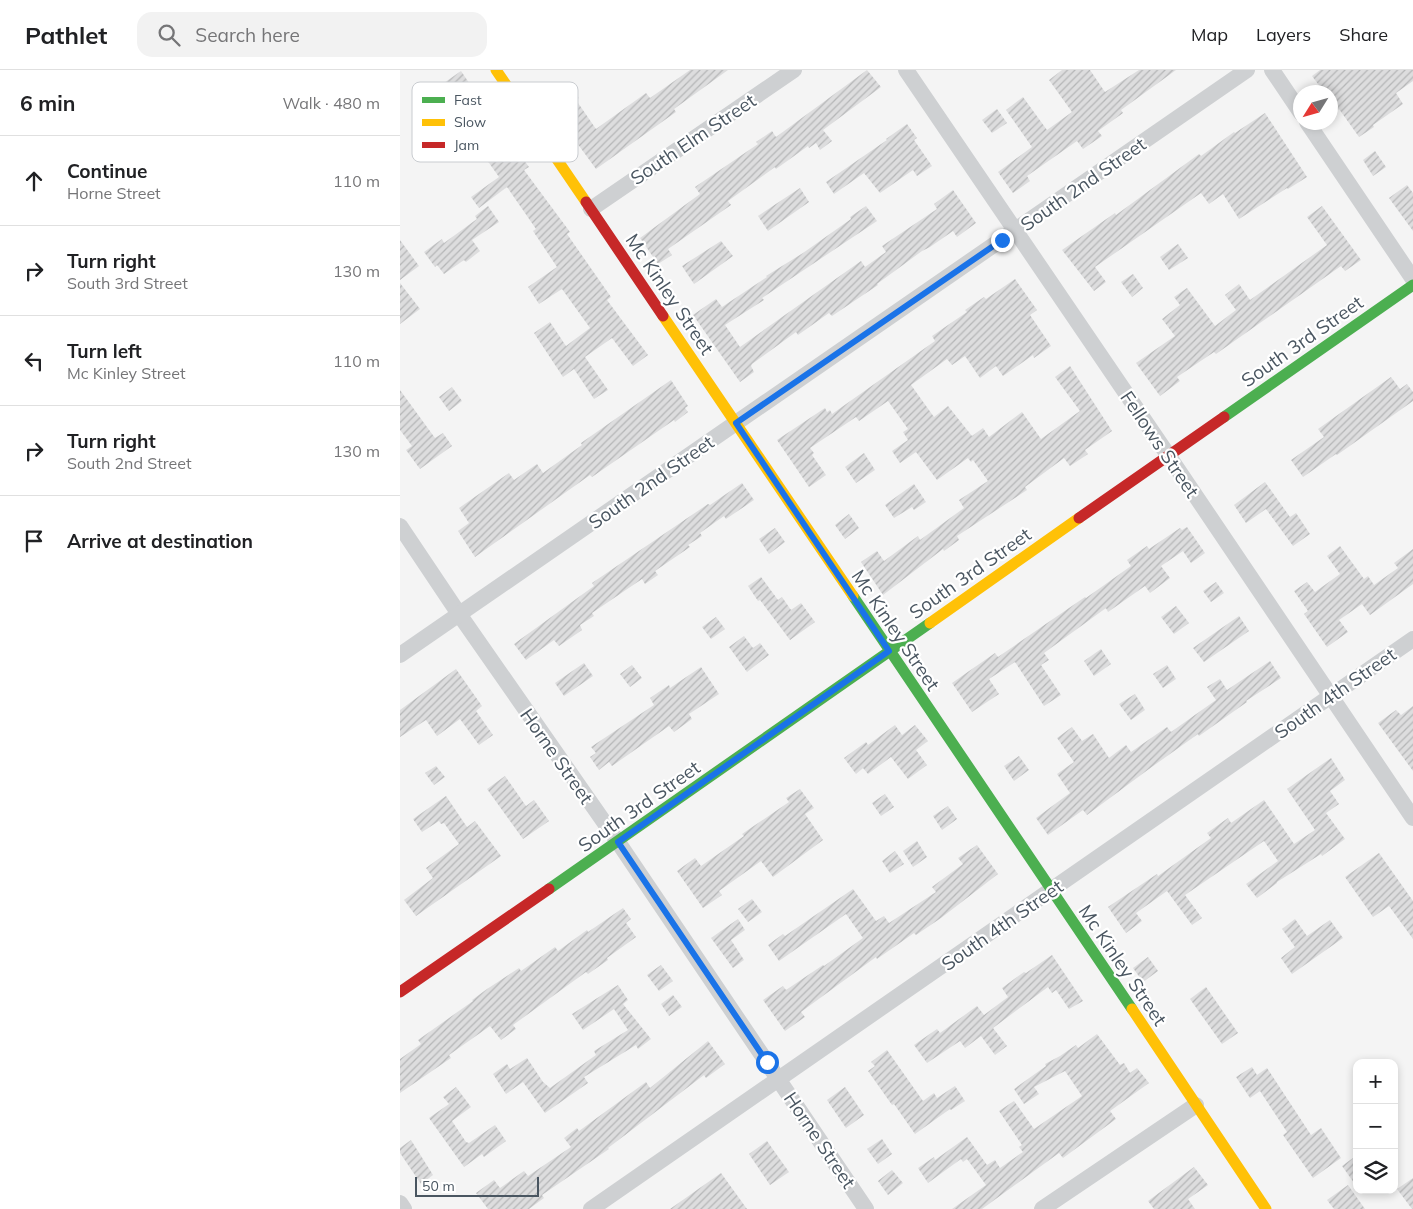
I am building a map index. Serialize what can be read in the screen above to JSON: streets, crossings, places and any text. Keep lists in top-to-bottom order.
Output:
{
  "streets": {
    "street": [
      "South Elm Street",
      "South 2nd Street",
      "Mc Kinley Street",
      "South 3rd Street",
      "Fellows Street",
      "South 4th Street",
      "Horne Street"
    ]
  },
  "crossings": [
    ["South Elm Street", "Mc Kinley Street"],
    ["South 2nd Street", "Mc Kinley Street"],
    ["South 2nd Street", "Fellows Street"],
    ["South 2nd Street", "Horne Street"],
    ["Mc Kinley Street", "South 3rd Street"],
    ["Mc Kinley Street", "South 4th Street"],
    ["South 3rd Street", "Fellows Street"],
    ["South 3rd Street", "Horne Street"],
    ["Fellows Street", "South 4th Street"],
    ["South 4th Street", "Horne Street"]
  ],
  "legend": ["Fast", "Slow", "Jam"],
  "scale_bar": "50 m",
  "north": "bottom left",
  "page": {
    "header": "Pathlet",
    "search": "Search here",
    "nav": ["Map", "Layers", "Share"],
    "heading": ["6 min", "Walk · 480 m"],
    "list": [
      ["Continue", "Horne Street", "110 m"],
      ["Turn right", "South 3rd Street", "130 m"],
      ["Turn left", "Mc Kinley Street", "110 m"],
      ["Turn right", "South 2nd Street", "130 m"],
      "Arrive at destination"
    ],
    "map_buttons": ["+", "−"],
    "scale": "50 m"
  }
}
